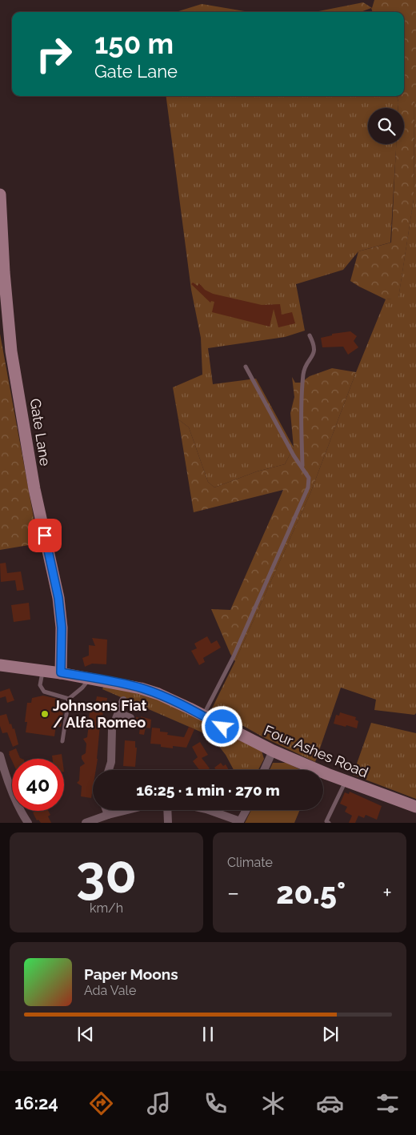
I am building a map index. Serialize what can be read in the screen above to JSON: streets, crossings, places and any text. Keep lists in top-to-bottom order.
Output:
{
  "streets": {
    "street": ["Gate Lane", "Four Ashes Road"]
  },
  "crossings": [
    ["Gate Lane", "Four Ashes Road"]
  ],
  "places": ["Johnsons Fiat / Alfa Romeo"],
  "page": {
    "turn": ["150 m", "Gate Lane"],
    "limit": "40",
    "trip": "16:25 · 1 min · 270 m",
    "tile": [
      ["30", "km/h"],
      "Climate"
    ],
    "heat": ["−", "20.5°", "+"],
    "song": ["Paper Moons", "Ada Vale"],
    "tabs": "16:24"
  }
}
